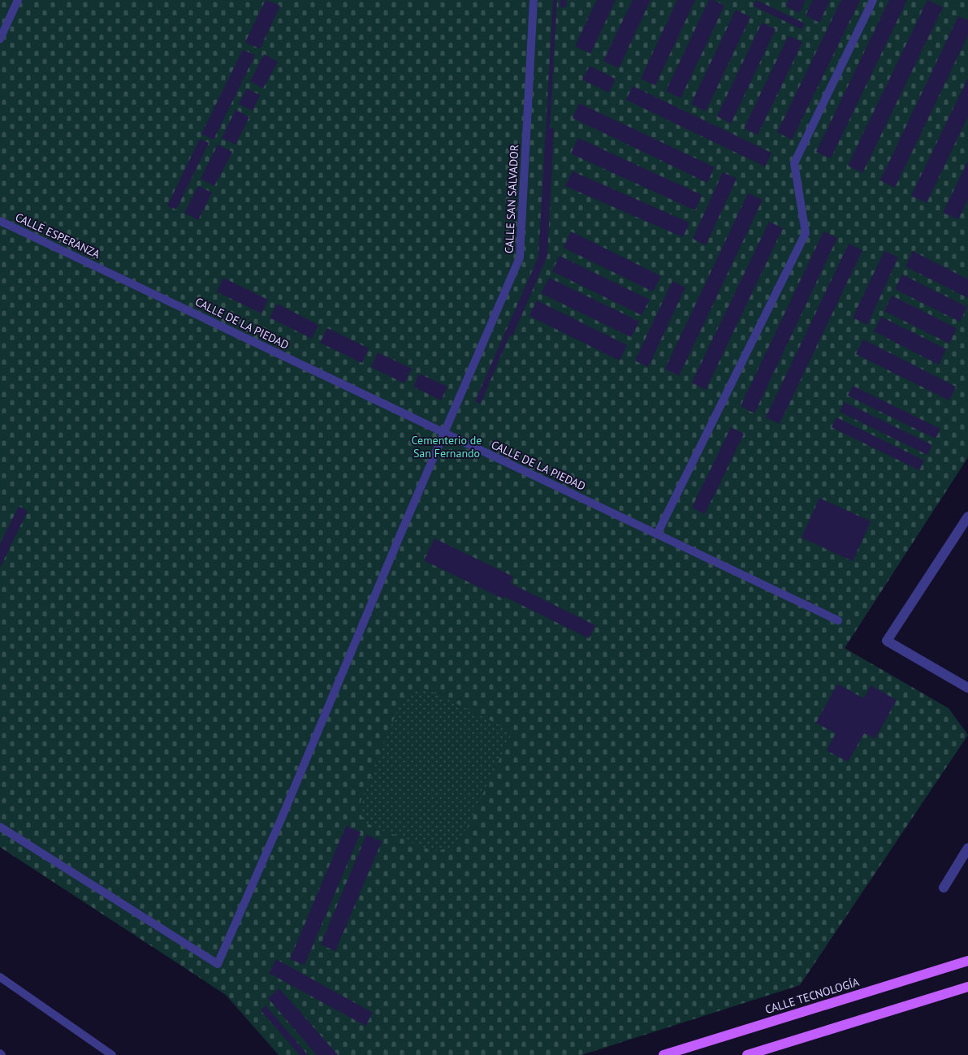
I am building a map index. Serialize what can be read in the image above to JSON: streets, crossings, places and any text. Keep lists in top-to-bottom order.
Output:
{
  "streets": {
    "main road": ["CALLE TECNOLOGÍA"],
    "lane": ["CALLE SAN SALVADOR", "CALLE ESPERANZA", "CALLE DE LA PIEDAD"]
  },
  "crossings": [
    ["CALLE SAN SALVADOR", "CALLE DE LA PIEDAD"],
    ["CALLE ESPERANZA", "CALLE DE LA PIEDAD"]
  ],
  "parks": ["Cementerio de San Fernando"]
}
